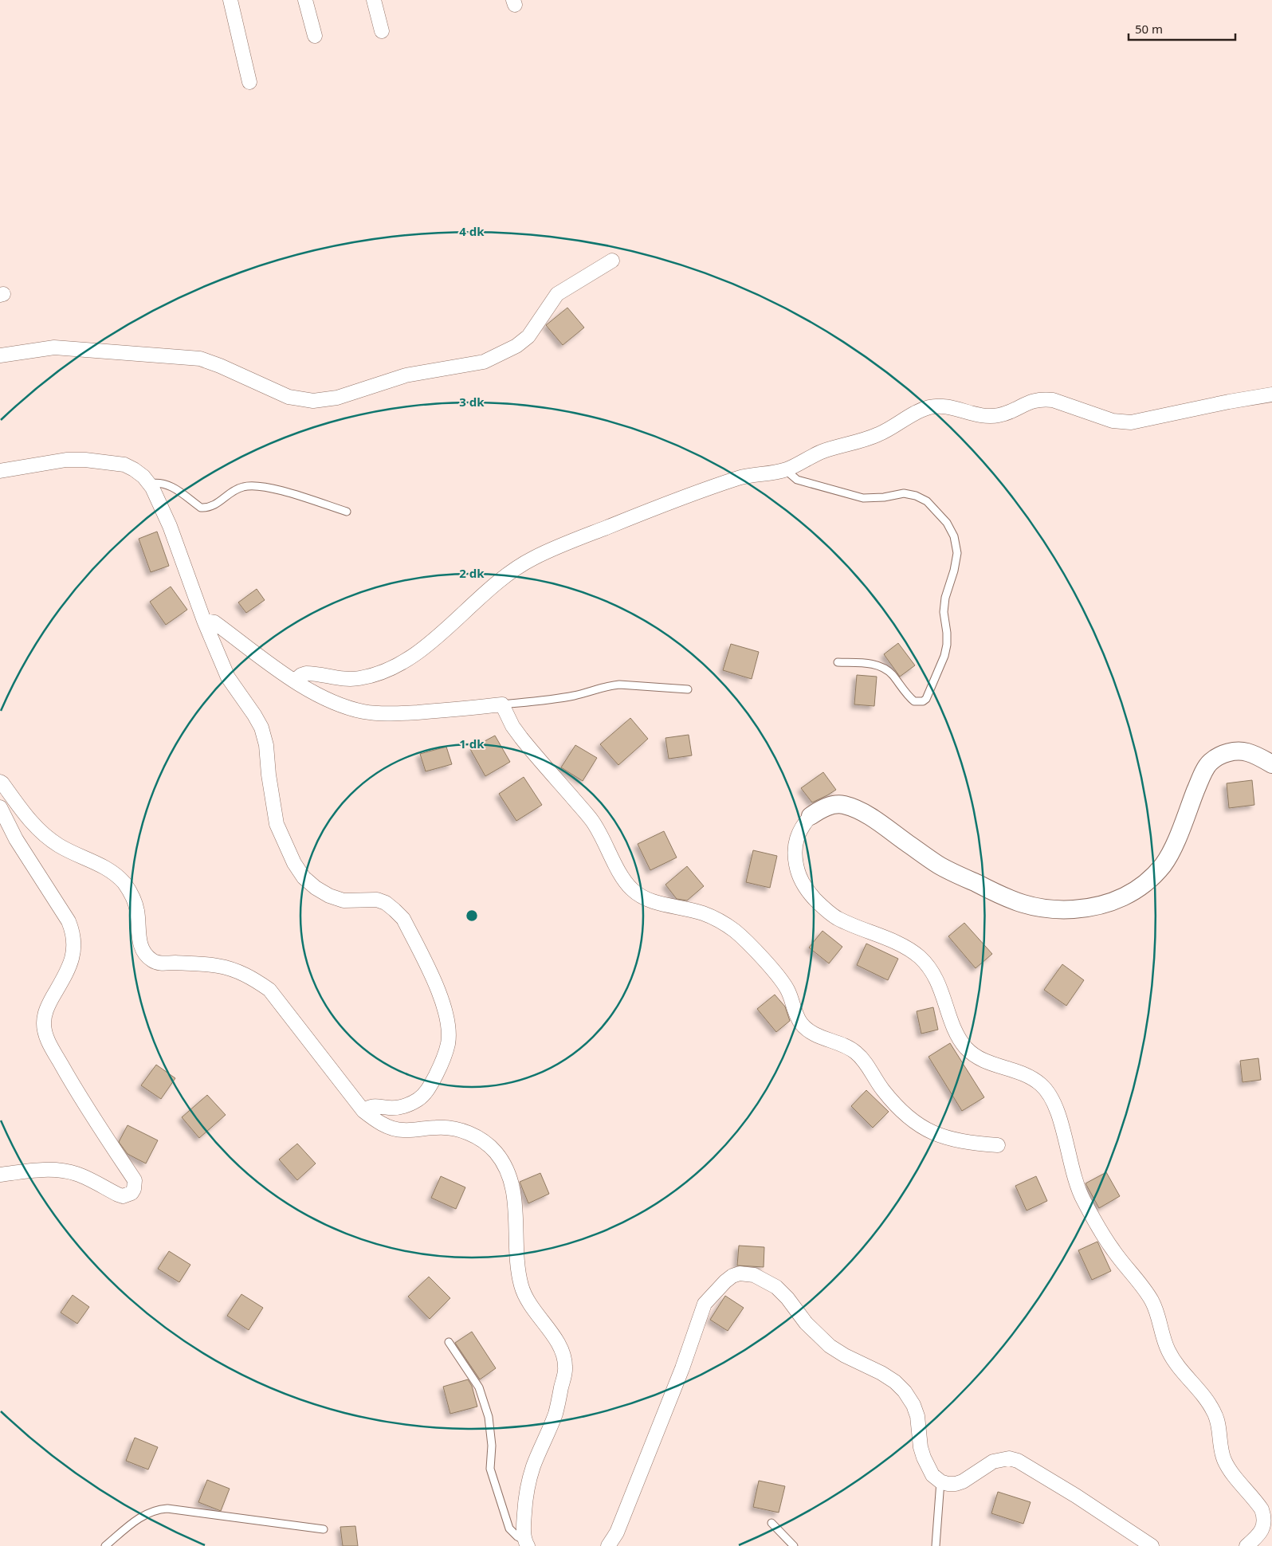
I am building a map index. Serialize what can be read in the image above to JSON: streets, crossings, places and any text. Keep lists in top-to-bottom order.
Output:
{
  "scale_bar": "50 m",
  "rings": [
    "4 dk",
    "3 dk",
    "2 dk",
    "1 dk"
  ]
}
